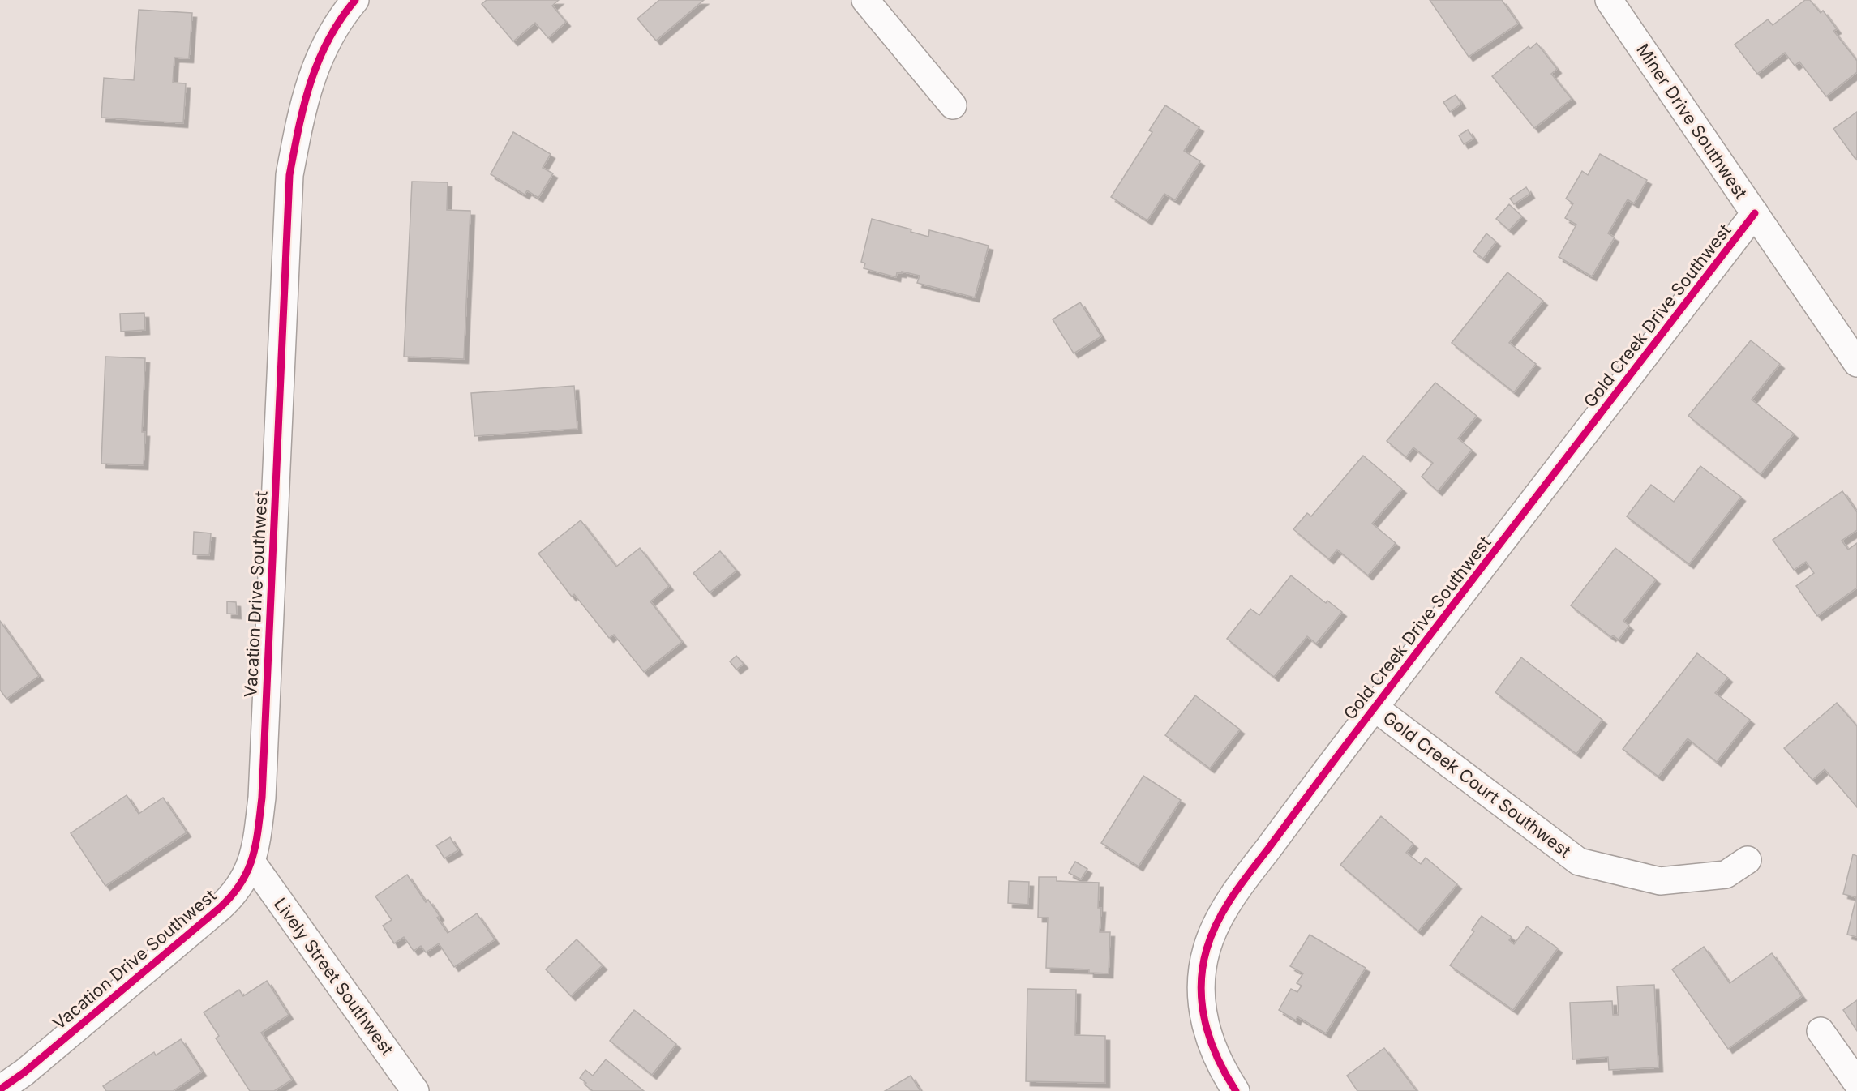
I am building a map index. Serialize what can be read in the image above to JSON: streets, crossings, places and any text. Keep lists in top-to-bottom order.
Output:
{
  "streets": {
    "street": [
      "Miner Drive Southwest",
      "Gold Creek Drive Southwest",
      "Vacation Drive Southwest",
      "Gold Creek Court Southwest",
      "Lively Street Southwest"
    ]
  },
  "crossings": [
    ["Miner Drive Southwest", "Gold Creek Drive Southwest"],
    ["Gold Creek Drive Southwest", "Gold Creek Court Southwest"],
    ["Vacation Drive Southwest", "Lively Street Southwest"]
  ]
}
